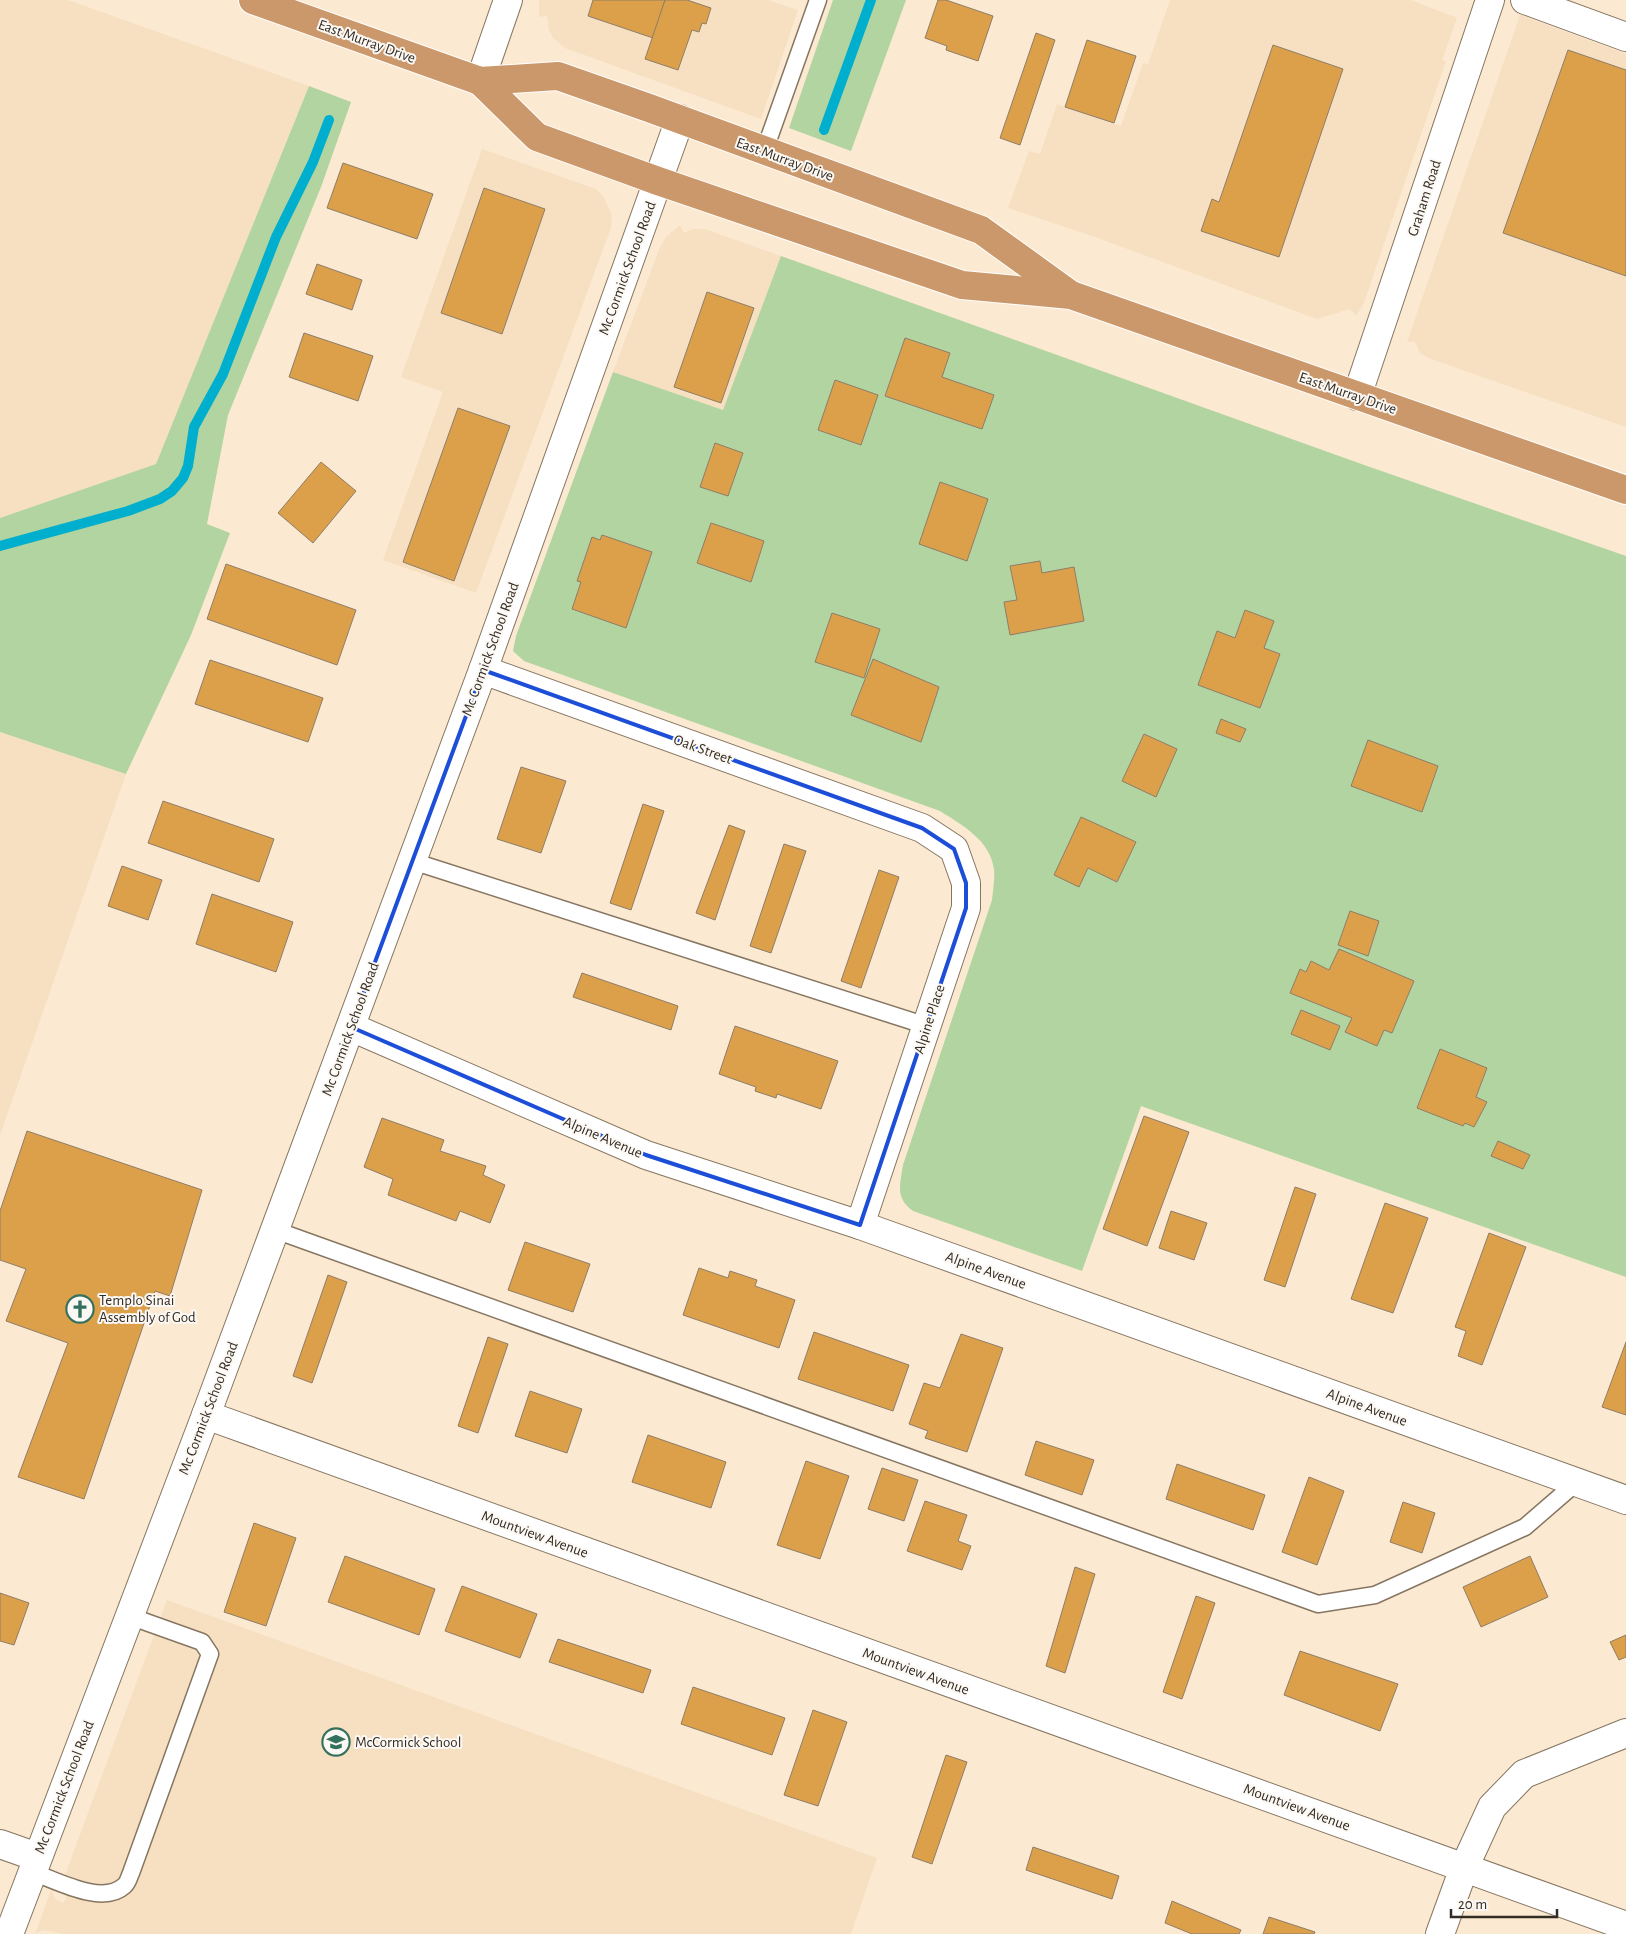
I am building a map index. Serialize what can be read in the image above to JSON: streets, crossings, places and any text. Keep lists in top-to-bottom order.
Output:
{
  "streets": {
    "highway": ["East Murray Drive"],
    "street": [
      "Graham Road",
      "Mc Cormick School Road",
      "Oak Street",
      "Alpine Place",
      "Alpine Avenue",
      "Mountview Avenue"
    ]
  },
  "crossings": [
    ["East Murray Drive", "Graham Road"],
    ["East Murray Drive", "Mc Cormick School Road"],
    ["Mc Cormick School Road", "Oak Street"],
    ["Mc Cormick School Road", "Alpine Avenue"],
    ["Mc Cormick School Road", "Mountview Avenue"],
    ["Oak Street", "Alpine Place"],
    ["Alpine Place", "Alpine Avenue"]
  ],
  "places": {
    "church": ["Templo Sinai Assembly of God"],
    "school or university": ["McCormick School"]
  },
  "scale_bar": "20 m"
}
